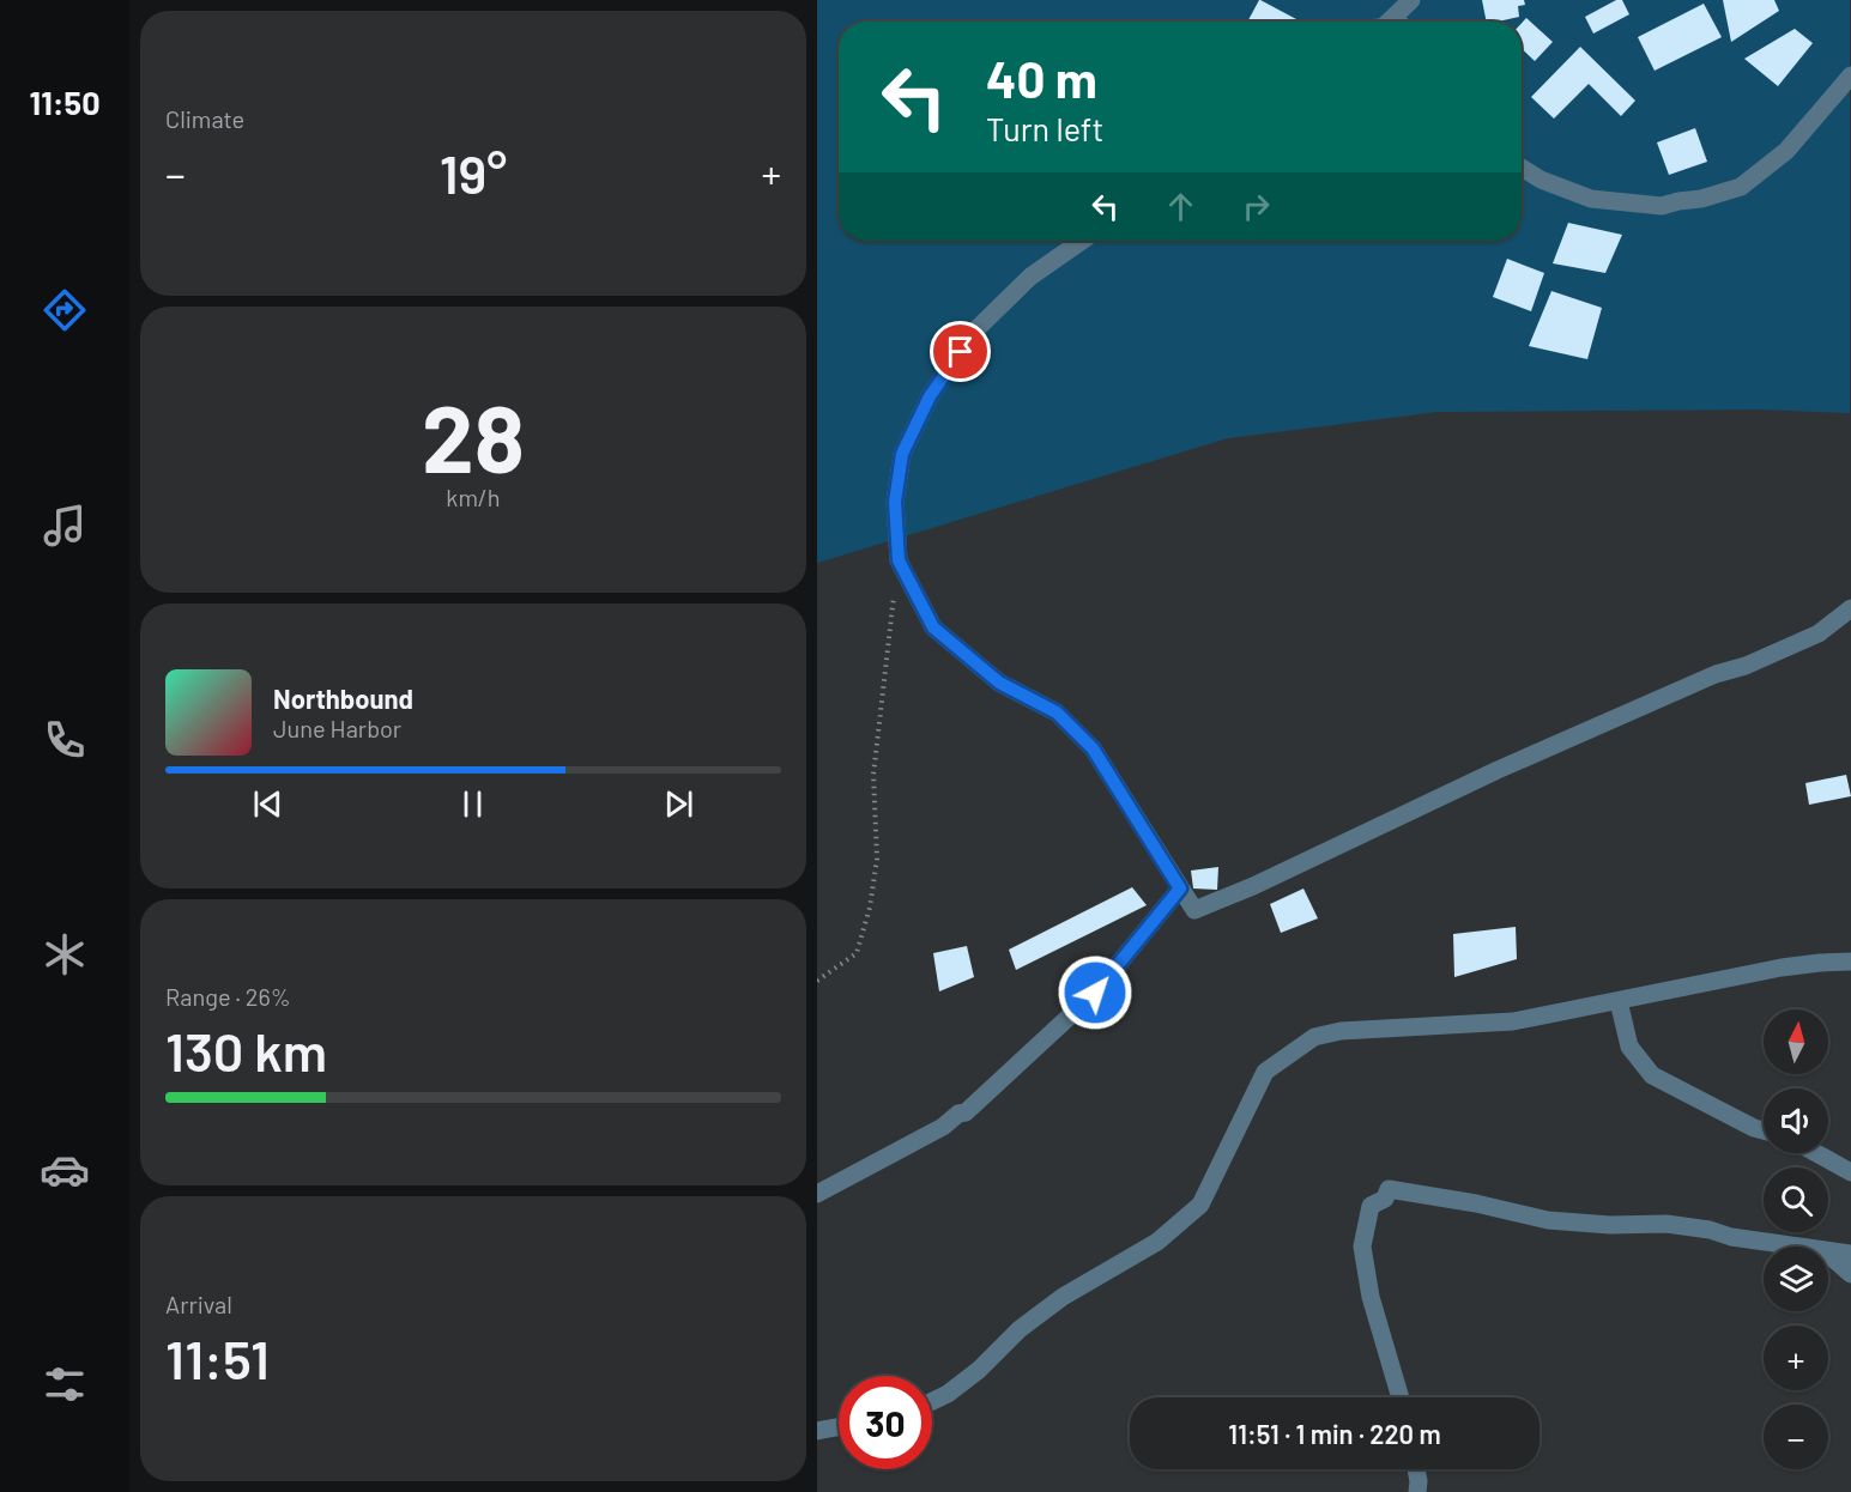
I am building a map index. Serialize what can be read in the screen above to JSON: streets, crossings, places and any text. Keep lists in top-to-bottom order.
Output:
{
  "north": "top",
  "page": {
    "tabs": "11:50",
    "tile": [
      "Climate",
      ["28", "km/h"],
      ["Range · 26%", "130 km"],
      ["Arrival", "11:51"]
    ],
    "turn": ["40 m", "Turn left"],
    "heat": ["−", "19°", "+"],
    "song": ["Northbound", "June Harbor"],
    "map_buttons": ["+", "−"],
    "limit": "30",
    "trip": "11:51 · 1 min · 220 m"
  }
}
